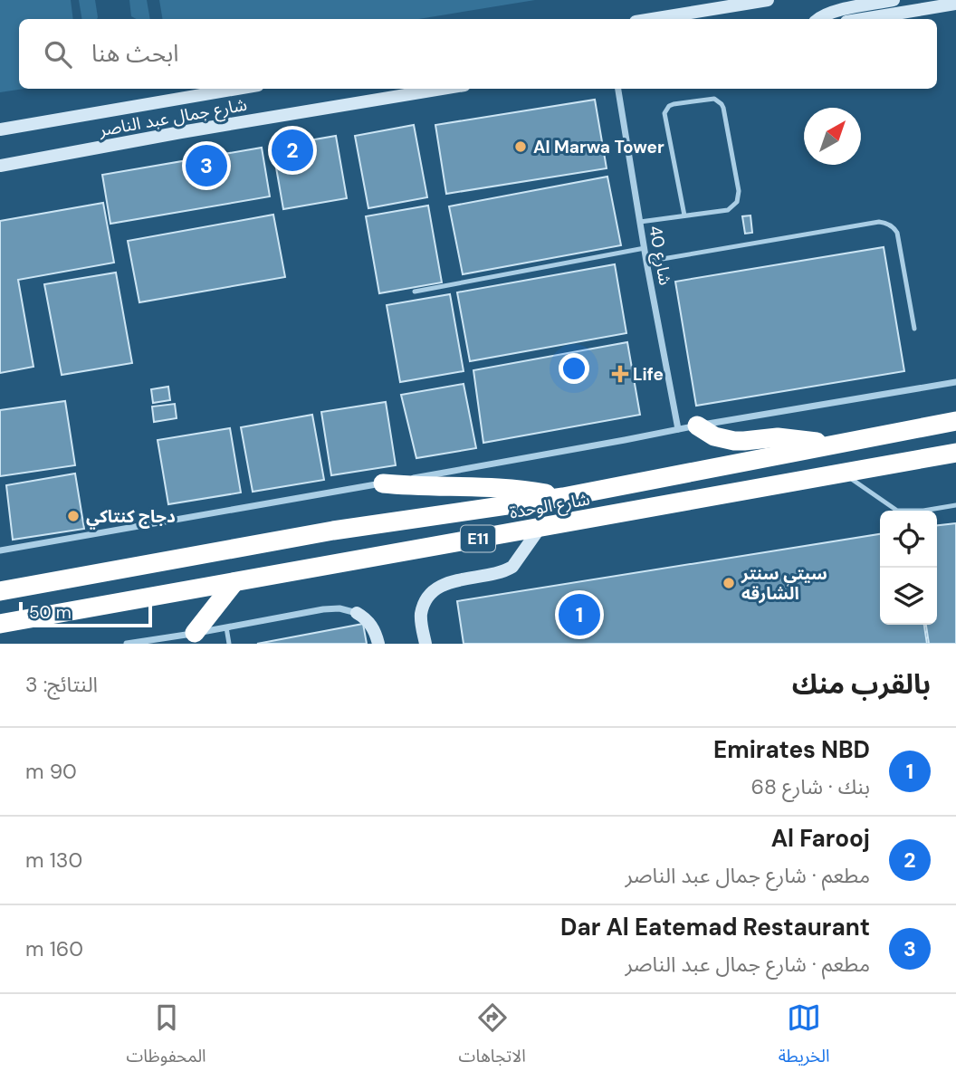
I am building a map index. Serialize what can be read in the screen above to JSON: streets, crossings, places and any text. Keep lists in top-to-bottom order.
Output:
{
  "streets": {
    "highway": ["شارع الوحدة", "E11"],
    "street": ["شارع جمال عبد الناصر", "شارع 40"]
  },
  "places": {
    "other": ["Al Marwa Tower", "دجاج كنتاكي", "سيتي سنتر الشارقه"],
    "health": ["Life"]
  },
  "scale_bar": "50 m",
  "north": "top right",
  "page": {
    "search": "ابحث هنا",
    "pins": ["2", "3", "1"],
    "scale": "50 m",
    "heading": ["بالقرب منك", "النتائج: 3"],
    "list": [
      {
        "mark": "1",
        "name": "Emirates NBD",
        "note": "بنك · شارع 68",
        "value": "90 m"
      },
      {
        "mark": "2",
        "name": "Al Farooj",
        "note": "مطعم · شارع جمال عبد الناصر",
        "value": "130 m"
      },
      {
        "mark": "3",
        "name": "Dar Al Eatemad Restaurant",
        "note": "مطعم · شارع جمال عبد الناصر",
        "value": "160 m"
      }
    ],
    "nav": ["الخريطة", "الاتجاهات", "المحفوظات"]
  }
}
